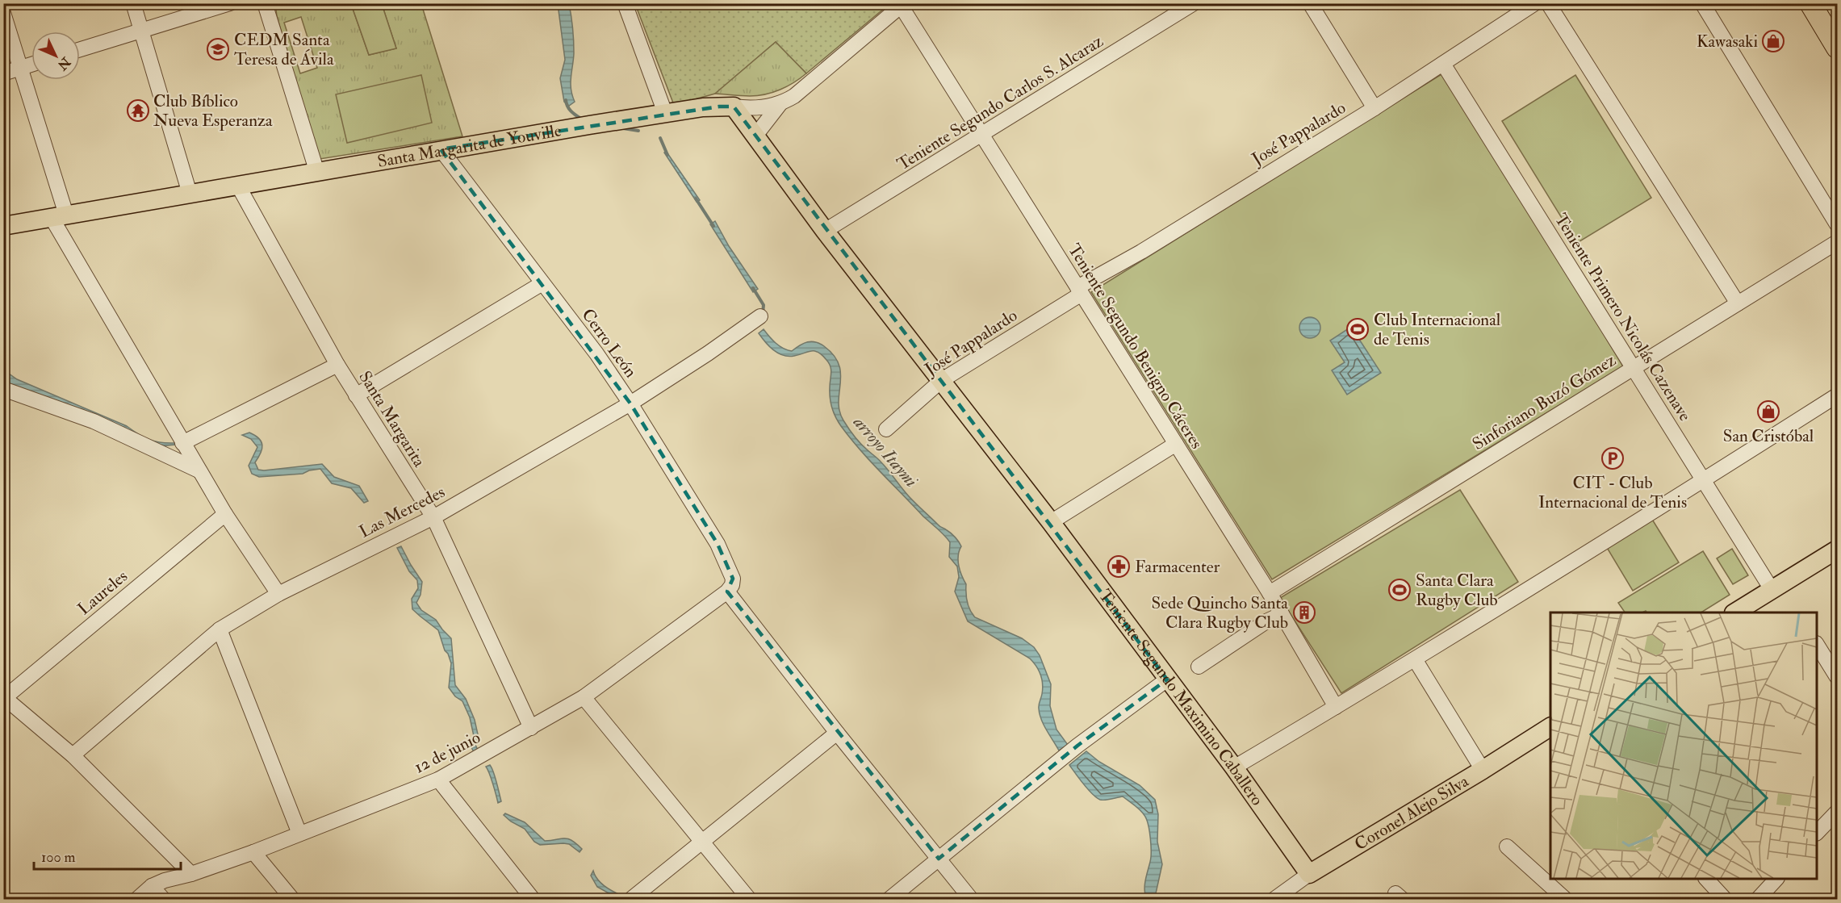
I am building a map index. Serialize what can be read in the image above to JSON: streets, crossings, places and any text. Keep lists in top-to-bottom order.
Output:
{
  "streets": {
    "main road": ["Santa Margarita de Youville", "Teniente Segundo Maximino Caballero", "Coronel Alejo Silva"],
    "street": [
      "Teniente Segundo Carlos S. Alcaraz",
      "José Pappalardo",
      "Teniente Primero Nicolás Cazenave",
      "Cerro León",
      "Teniente Segundo Benigno Cáceres",
      "Sinforiano Buzó Gómez",
      "Santa Margarita",
      "Las Mercedes",
      "Laureles",
      "12 de junio"
    ]
  },
  "crossings": [
    ["Teniente Segundo Carlos S. Alcaraz", "Teniente Segundo Benigno Cáceres"],
    ["Teniente Segundo Carlos S. Alcaraz", "Teniente Segundo Maximino Caballero"],
    ["José Pappalardo", "Teniente Primero Nicolás Cazenave"],
    ["José Pappalardo", "Teniente Segundo Benigno Cáceres"],
    ["José Pappalardo", "Teniente Segundo Maximino Caballero"],
    ["Santa Margarita de Youville", "Cerro León"],
    ["Santa Margarita de Youville", "Teniente Segundo Benigno Cáceres"],
    ["Santa Margarita de Youville", "Santa Margarita"],
    ["Santa Margarita de Youville", "Teniente Segundo Maximino Caballero"],
    ["Teniente Primero Nicolás Cazenave", "Sinforiano Buzó Gómez"],
    ["Cerro León", "Las Mercedes"],
    ["Cerro León", "12 de junio"],
    ["Teniente Segundo Benigno Cáceres", "Sinforiano Buzó Gómez"],
    ["Santa Margarita", "Las Mercedes"],
    ["Santa Margarita", "12 de junio"],
    ["Teniente Segundo Maximino Caballero", "Coronel Alejo Silva"]
  ],
  "water": ["arroyo Itaymi"],
  "places": {
    "shop": ["Kawasaki", "San Cristóbal"],
    "school or university": ["CEDM Santa Teresa de Ávila"],
    "temple": ["Club Bíblico Nueva Esperanza"],
    "sports": ["Club Internacional de Tenis", "Santa Clara Rugby Club"],
    "parking": ["CIT - Club Internacional de Tenis"],
    "pharmacy": ["Farmacenter"],
    "building": ["Sede Quincho Santa Clara Rugby Club"]
  },
  "scale_bar": "100 m",
  "north": "bottom right"
}
